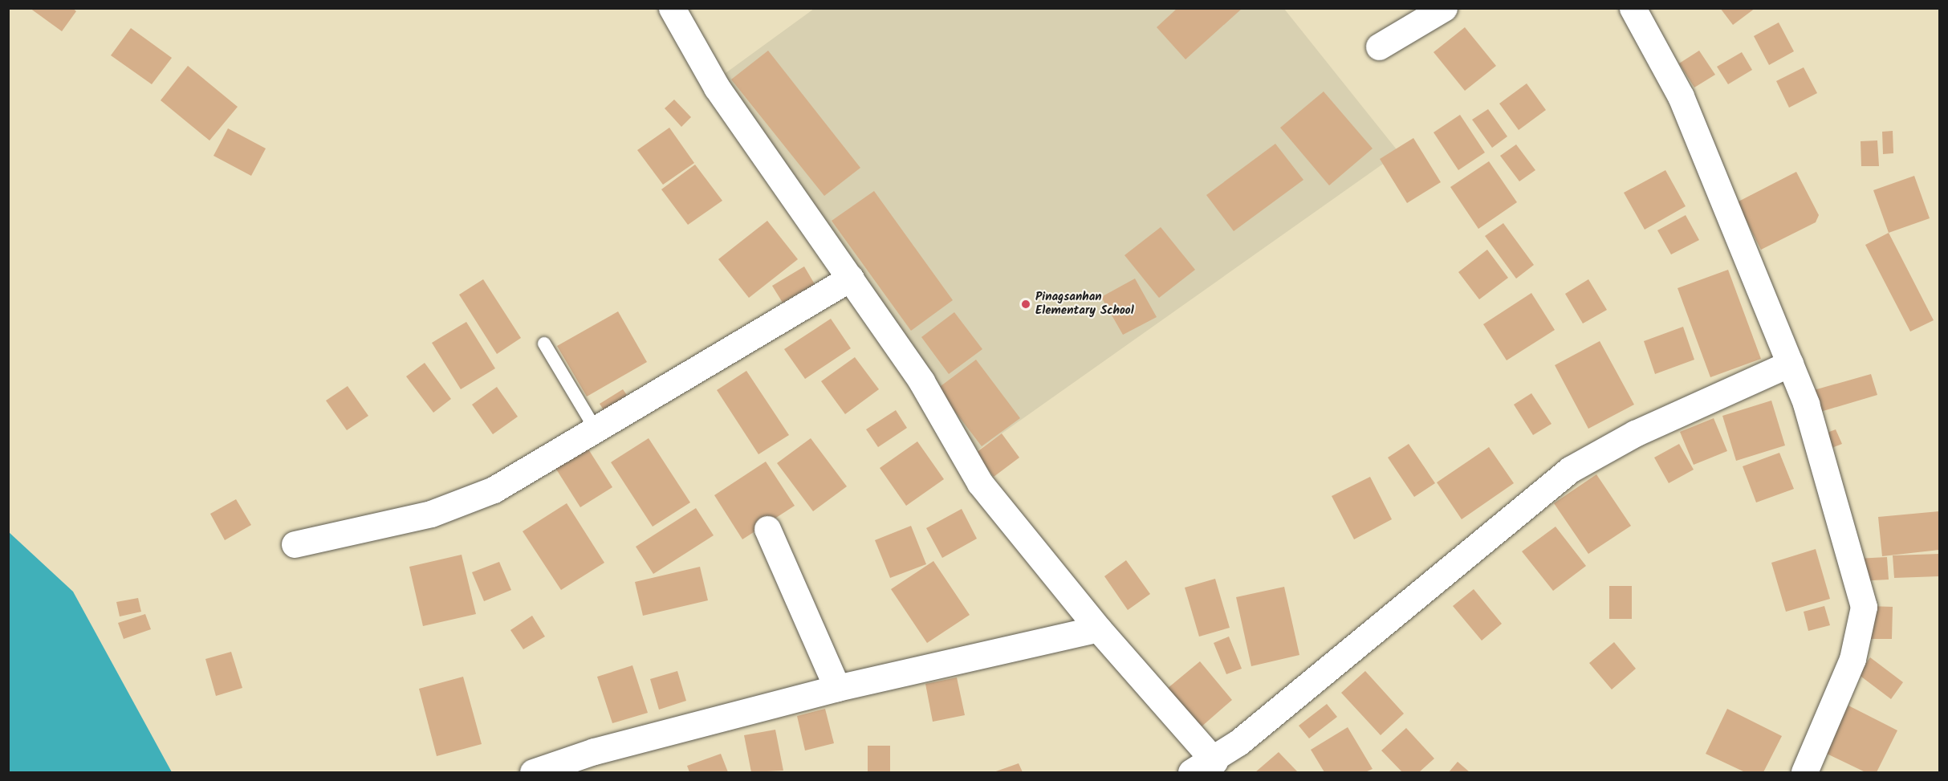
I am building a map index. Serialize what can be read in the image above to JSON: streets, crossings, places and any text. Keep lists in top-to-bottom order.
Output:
{
  "places": ["Pinagsanhan Elementary School"]
}
